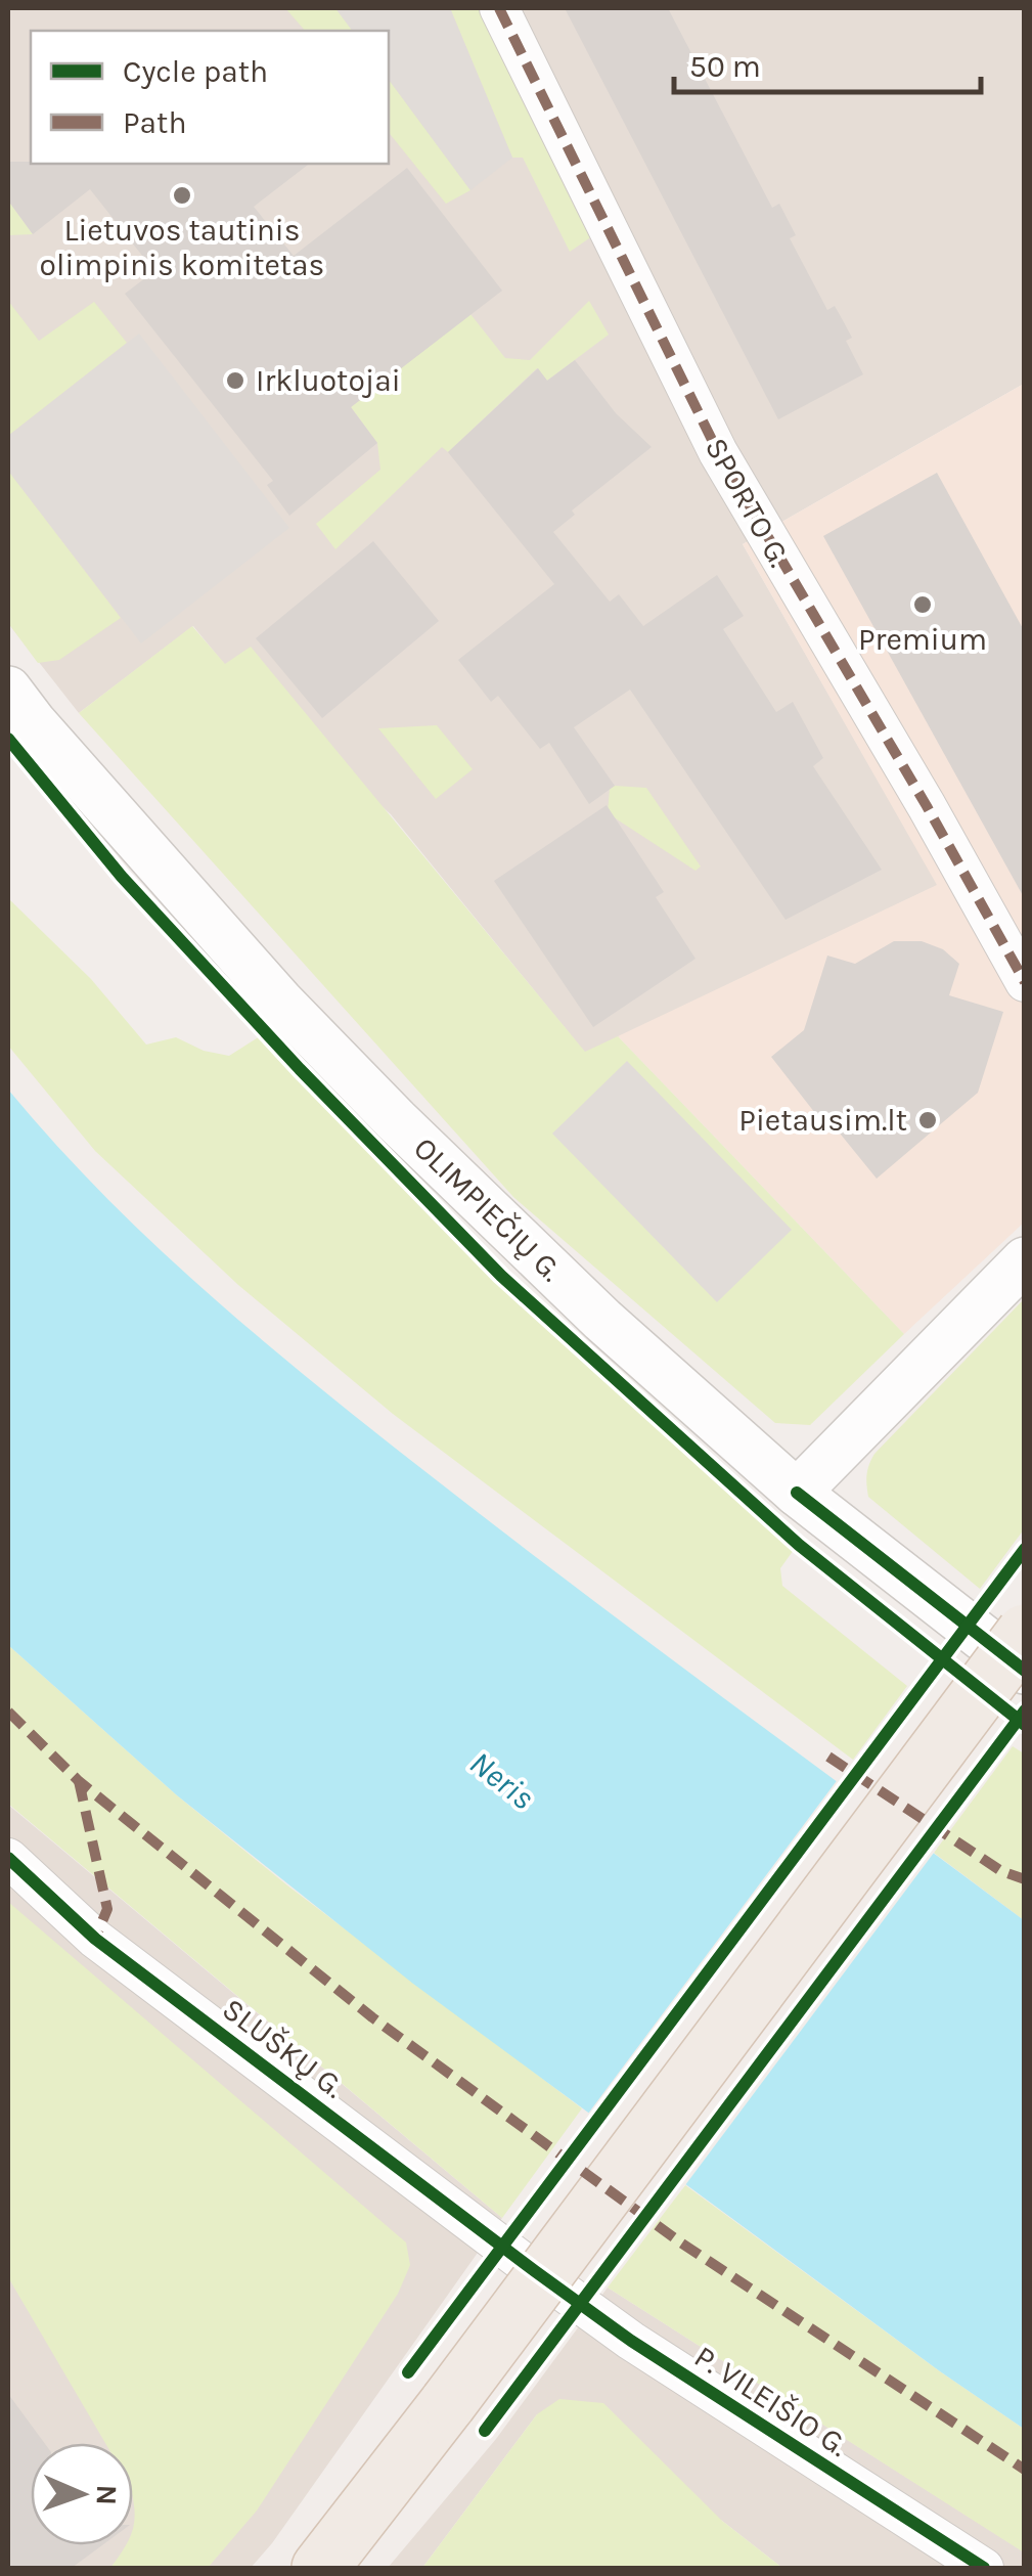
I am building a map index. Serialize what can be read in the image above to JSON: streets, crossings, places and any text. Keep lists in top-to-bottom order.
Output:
{
  "streets": {
    "street": [
      "SPORTO G.",
      "OLIMPIEČIŲ G.",
      "SLUŠKŲ G.",
      "P. VILEIŠIO G."
    ]
  },
  "crossings": [
    ["SLUŠKŲ G.", "P. VILEIŠIO G."]
  ],
  "water": ["Neris"],
  "places": [
    "Lietuvos tautinis olimpinis komitetas",
    "Irkluotojai",
    "Premium",
    "Pietausim.lt"
  ],
  "legend": ["Cycle path", "Path"],
  "scale_bar": "50 m",
  "north": "right"
}
